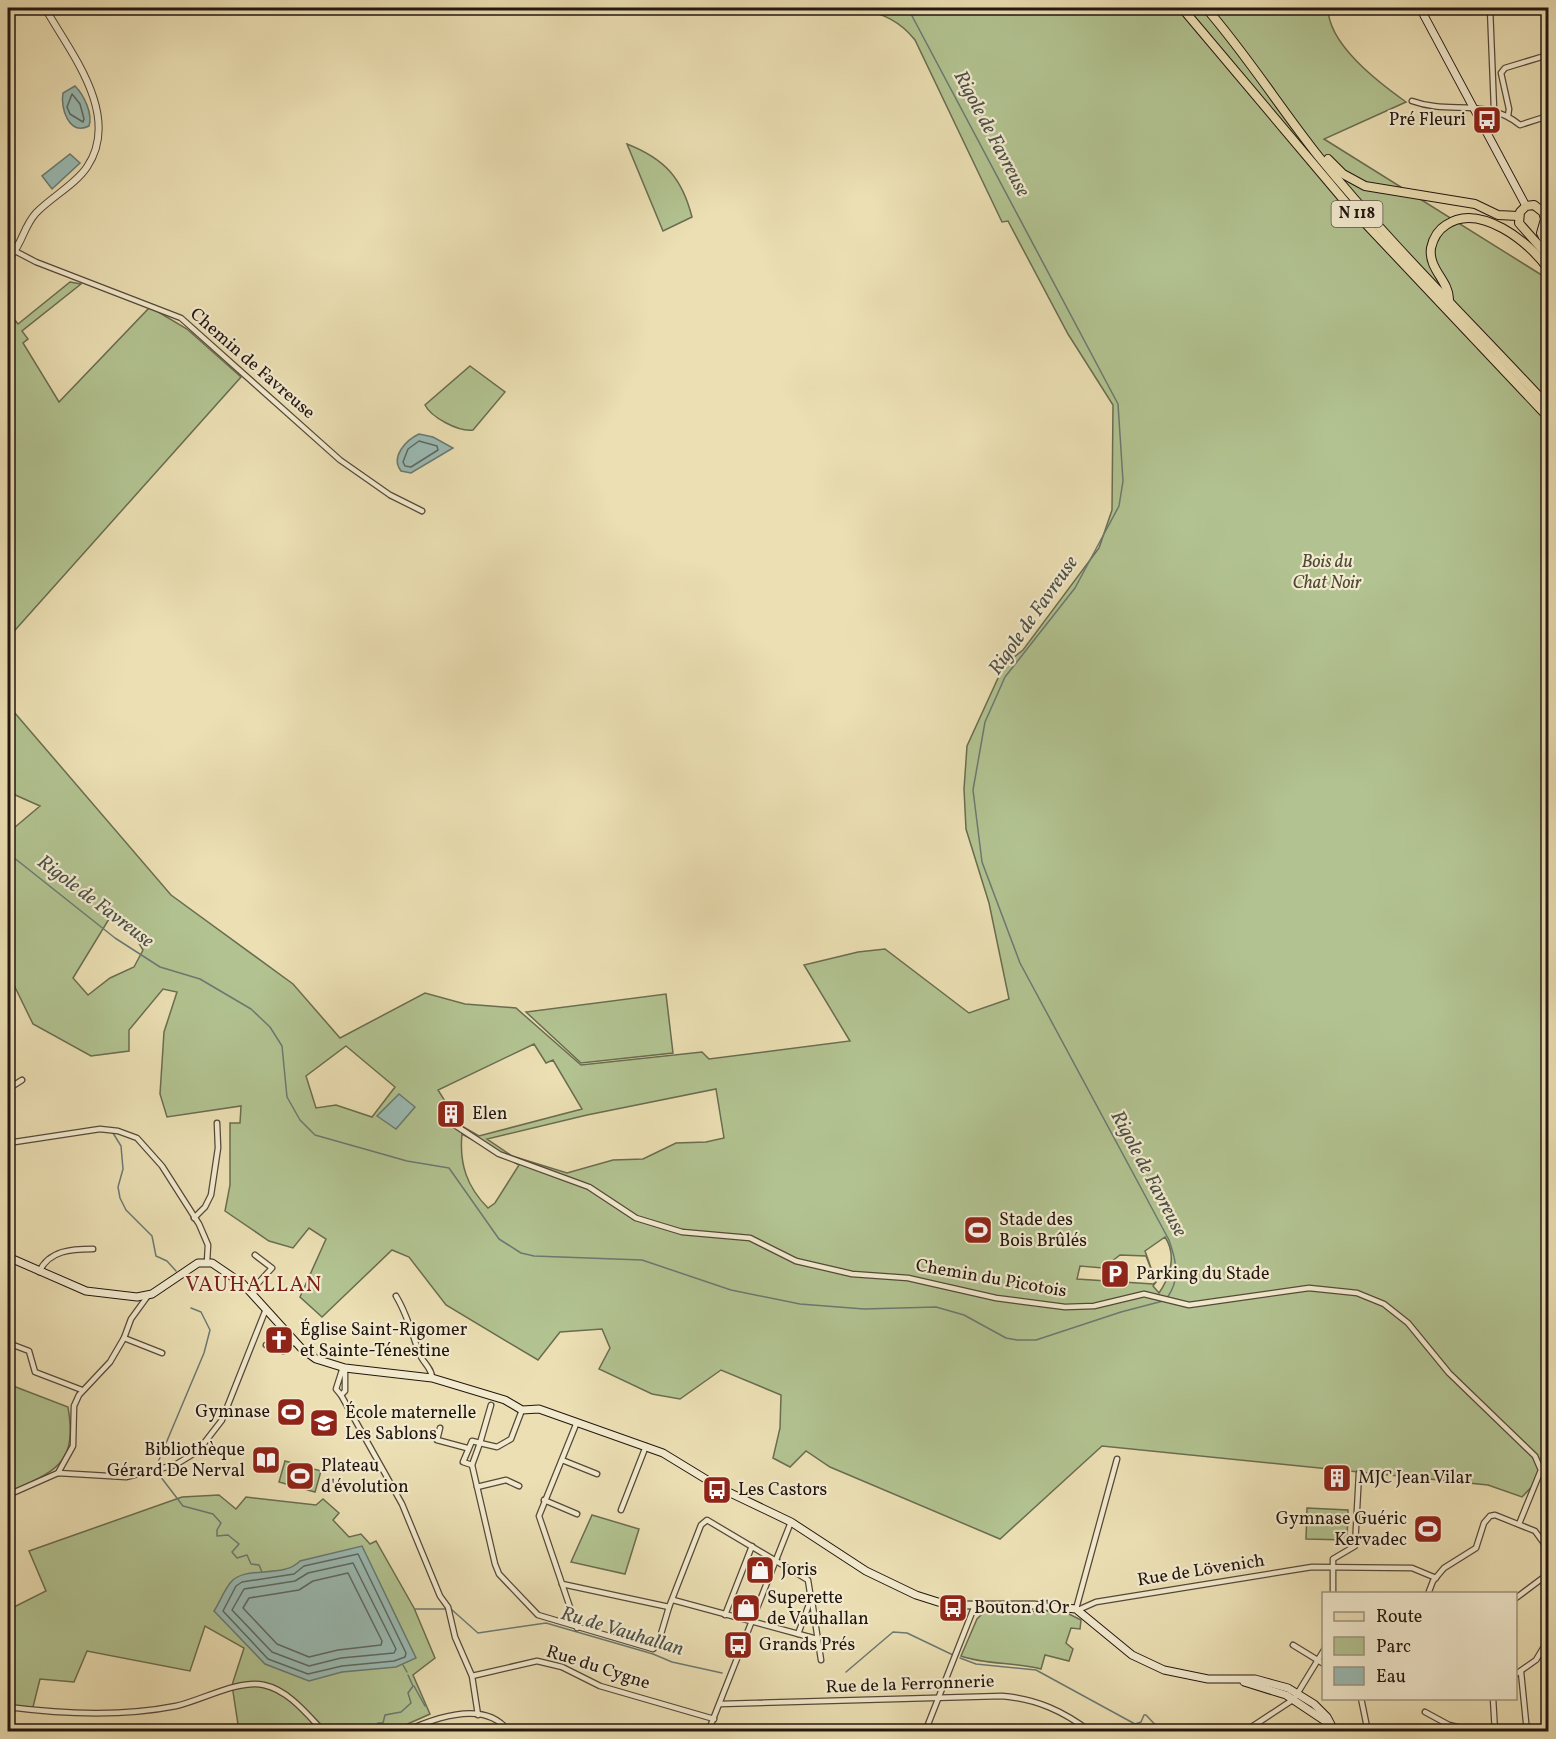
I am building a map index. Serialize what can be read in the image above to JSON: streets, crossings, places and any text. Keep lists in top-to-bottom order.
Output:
{
  "streets": {
    "highway": ["N 118"],
    "street": [
      "Chemin de Favreuse",
      "Chemin du Picotois",
      "Rue de Lövenich",
      "Rue du Cygne",
      "Rue de la Ferronnerie"
    ]
  },
  "districts": ["VAUHALLAN"],
  "water": ["Rigole de Favreuse", "Ru de Vauhallan"],
  "parks": ["Bois du Chat Noir"],
  "places": {
    "bus stop": [
      "Pré Fleuri",
      "Les Castors",
      "Bouton d'Or",
      "Grands Prés"
    ],
    "building": ["Elen", "MJC Jean Vilar"],
    "sports": [
      "Stade des Bois Brûlés",
      "Gymnase",
      "Plateau d'évolution",
      "Gymnase Guéric Kervadec"
    ],
    "parking": ["Parking du Stade"],
    "church": ["Église Saint-Rigomer et Sainte-Ténestine"],
    "school or university": ["École maternelle Les Sablons"],
    "library": ["Bibliothèque Gérard De Nerval"],
    "shop": ["Joris", "Superette de Vauhallan"]
  },
  "legend": ["Route", "Parc", "Eau"]
}
